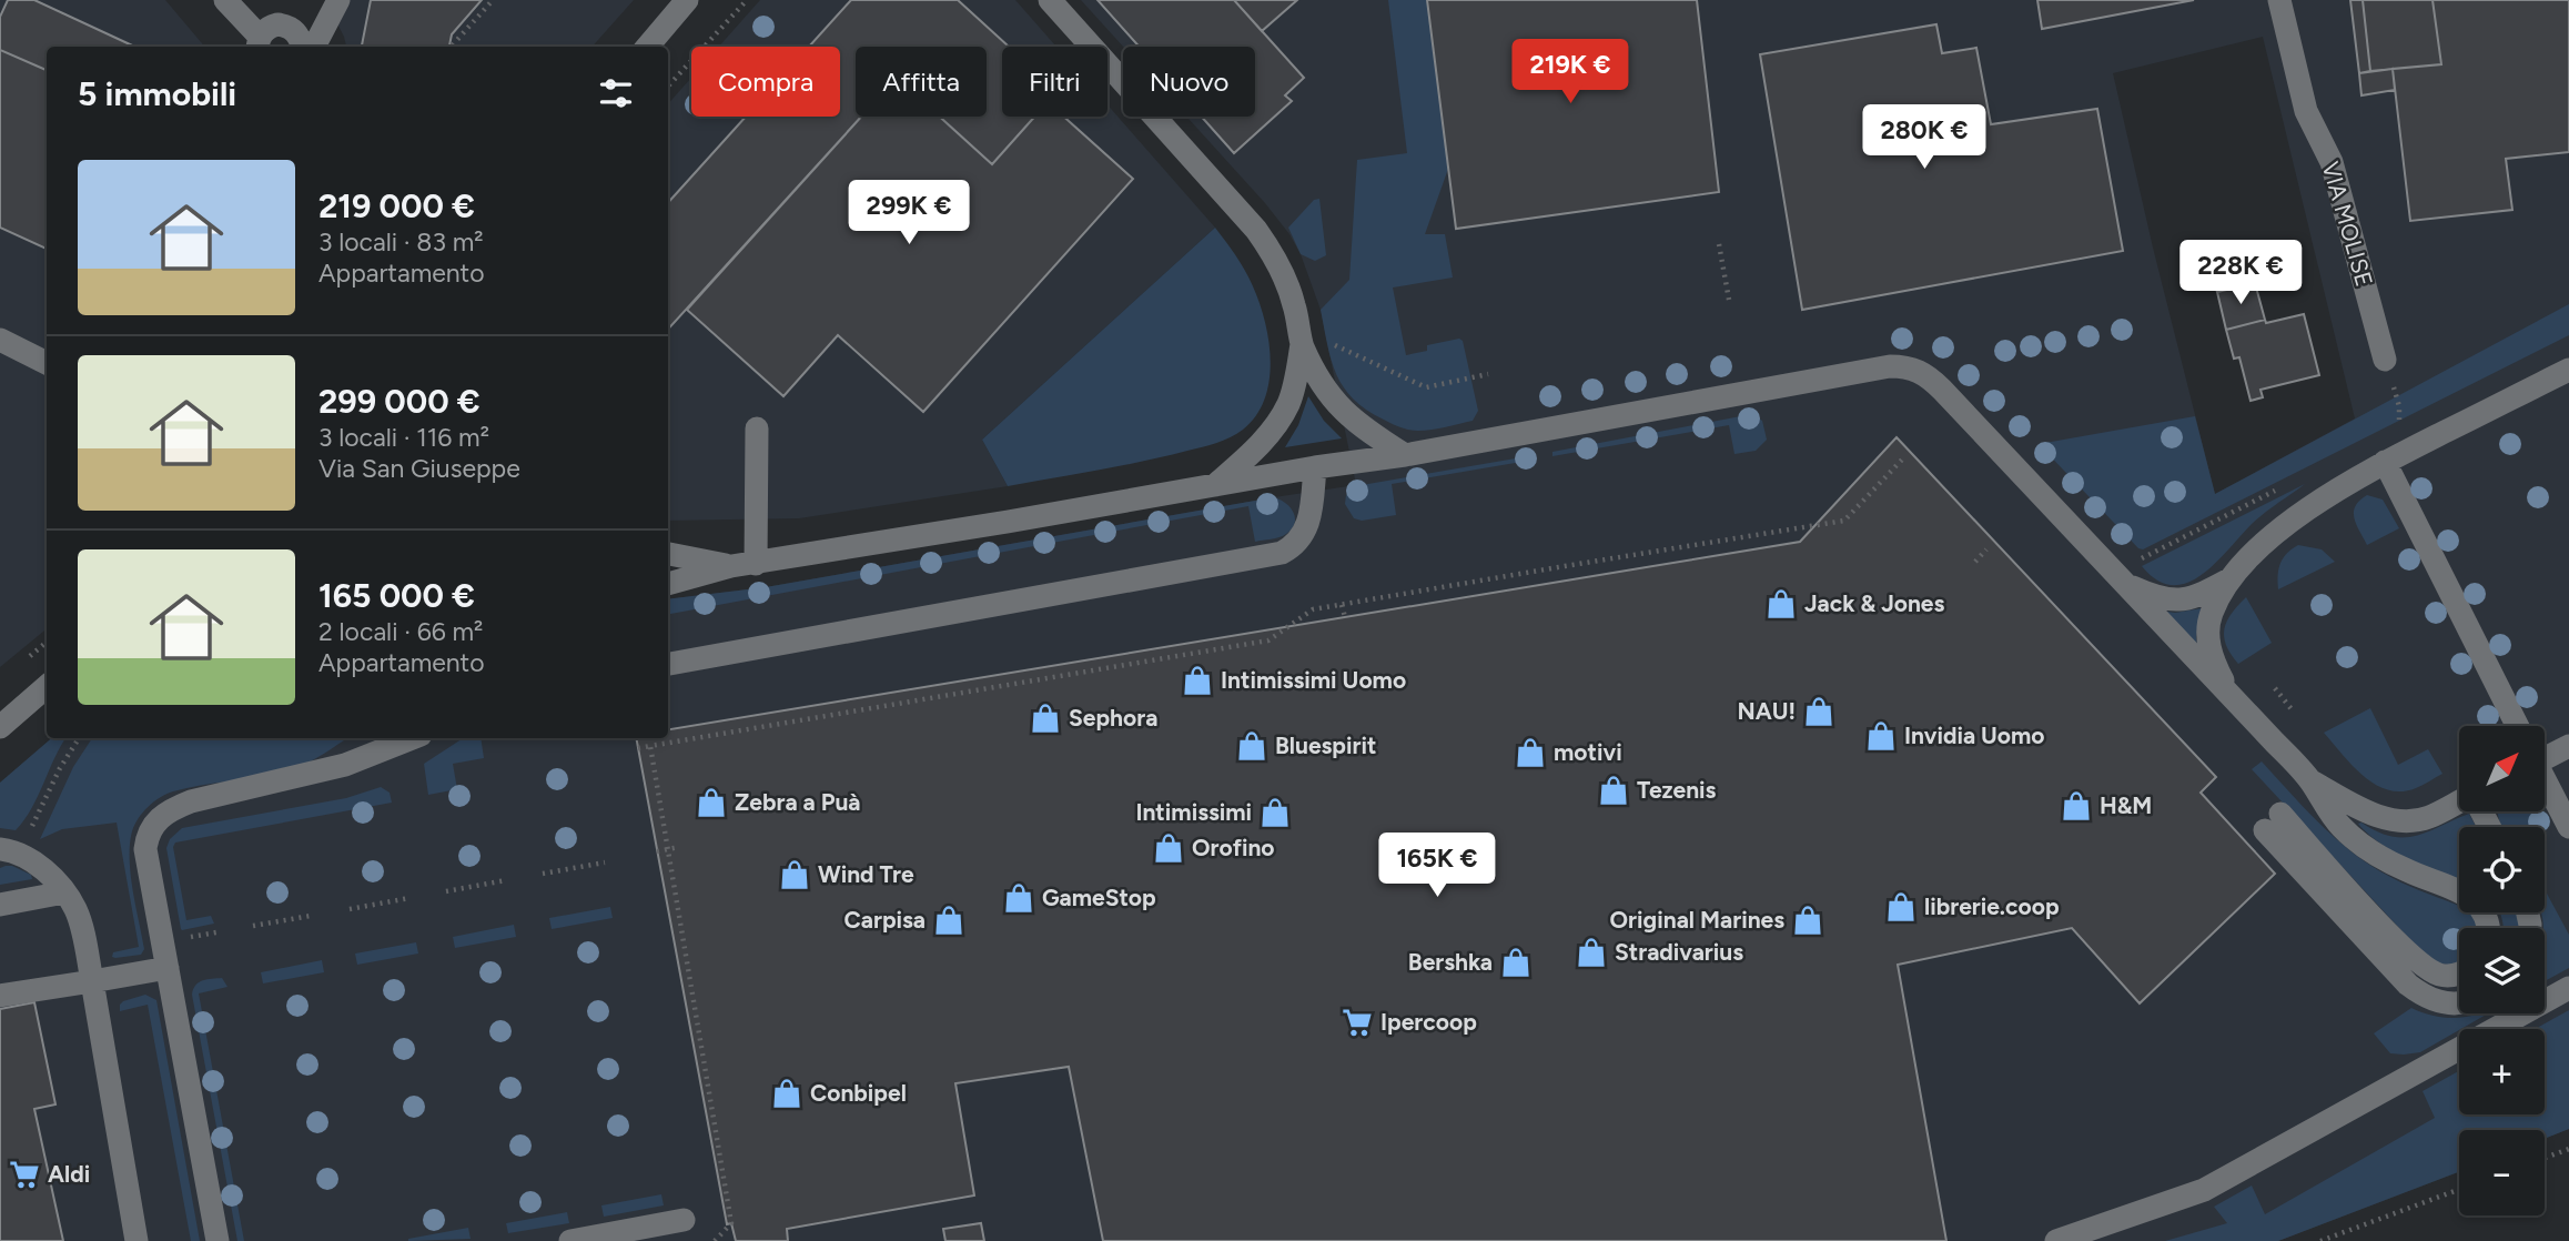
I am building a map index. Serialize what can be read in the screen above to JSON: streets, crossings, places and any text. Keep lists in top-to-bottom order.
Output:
{
  "streets": {
    "street": ["VIA MOLISE"]
  },
  "places": {
    "shop": [
      "Jack & Jones",
      "Intimissimi Uomo",
      "NAU!",
      "Sephora",
      "Invidia Uomo",
      "Bluespirit",
      "motivi",
      "Tezenis",
      "Zebra a Puà",
      "H&M",
      "Intimissimi",
      "Orofino",
      "Wind Tre",
      "GameStop",
      "librerie.coop",
      "Carpisa",
      "Original Marines",
      "Stradivarius",
      "Bershka",
      "Conbipel"
    ],
    "supermarket": ["Ipercoop", "Aldi"]
  },
  "north": "top right",
  "page": {
    "price": [
      "219K €",
      "280K €",
      "299K €",
      "228K €",
      "165K €"
    ],
    "chip": [
      "Compra",
      "Affitta",
      "Filtri",
      "Nuovo"
    ],
    "heading": "5 immobili",
    "list": [
      {
        "name": "219 000 €",
        "note": "3 locali · 83 m² · Appartamento"
      },
      {
        "name": "299 000 €",
        "note": "3 locali · 116 m² · Via San Giuseppe"
      },
      {
        "name": "165 000 €",
        "note": "2 locali · 66 m² · Appartamento"
      }
    ],
    "map_buttons": ["+", "−"]
  }
}
